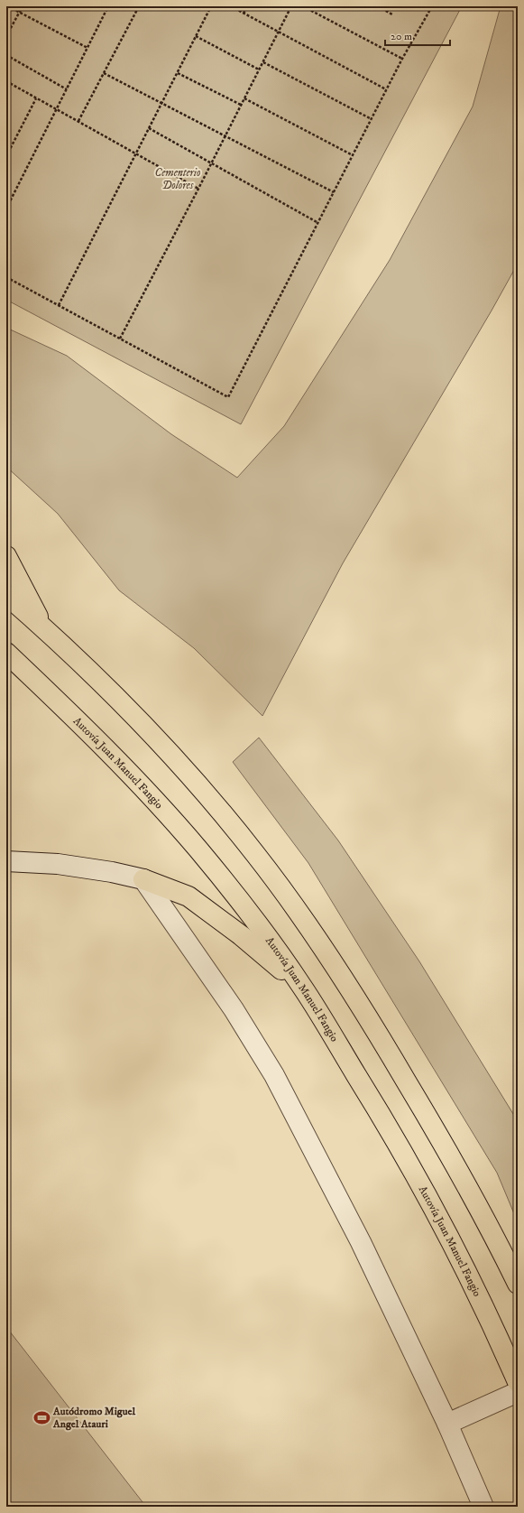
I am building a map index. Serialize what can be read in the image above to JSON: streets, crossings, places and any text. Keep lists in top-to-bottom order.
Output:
{
  "streets": {
    "highway": ["Autovía Juan Manuel Fangio"]
  },
  "parks": ["Cementerio Dolores"],
  "places": {
    "sports": ["Autódromo Miguel Angel Atauri"]
  },
  "scale_bar": "20 m"
}
